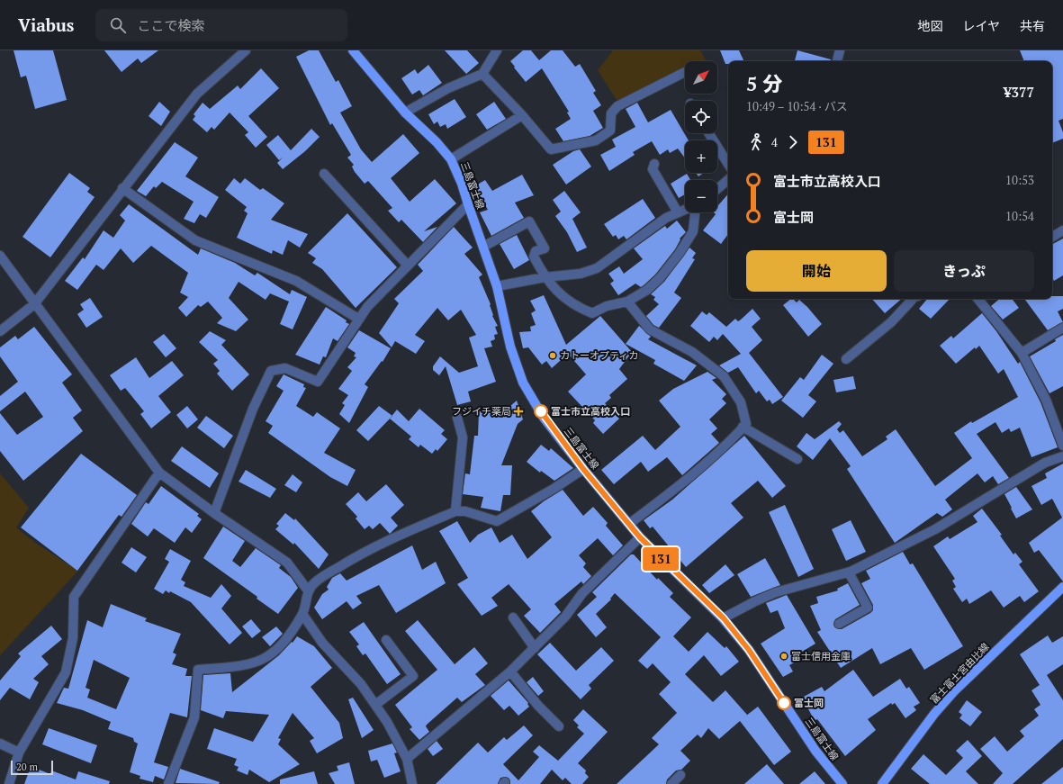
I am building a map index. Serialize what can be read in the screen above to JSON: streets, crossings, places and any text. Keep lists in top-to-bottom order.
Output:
{
  "streets": {
    "main road": ["三島富士線", "富士富士宮由比線"]
  },
  "places": {
    "other": [
      "カトーオプティカ",
      "富士市立高校入口",
      "富士信用金庫",
      "富士岡"
    ],
    "health": ["フジイチ薬局"]
  },
  "lines": ["bus line 131"],
  "scale_bar": "20 m",
  "north": "top right",
  "page": {
    "header": "Viabus",
    "search": "ここで検索",
    "nav": ["地図", "レイヤ", "共有"],
    "on_map": "131",
    "map_buttons": ["+", "−"],
    "heading": ["5 分", "10:49 – 10:54 · バス", "¥377"],
    "legs": ["4", "131"],
    "list": [
      {
        "name": "富士市立高校入口",
        "value": "10:53"
      },
      {
        "name": "富士岡",
        "value": "10:54"
      }
    ],
    "buttons": ["開始", "きっぷ"],
    "scale": "20 m"
  }
}
